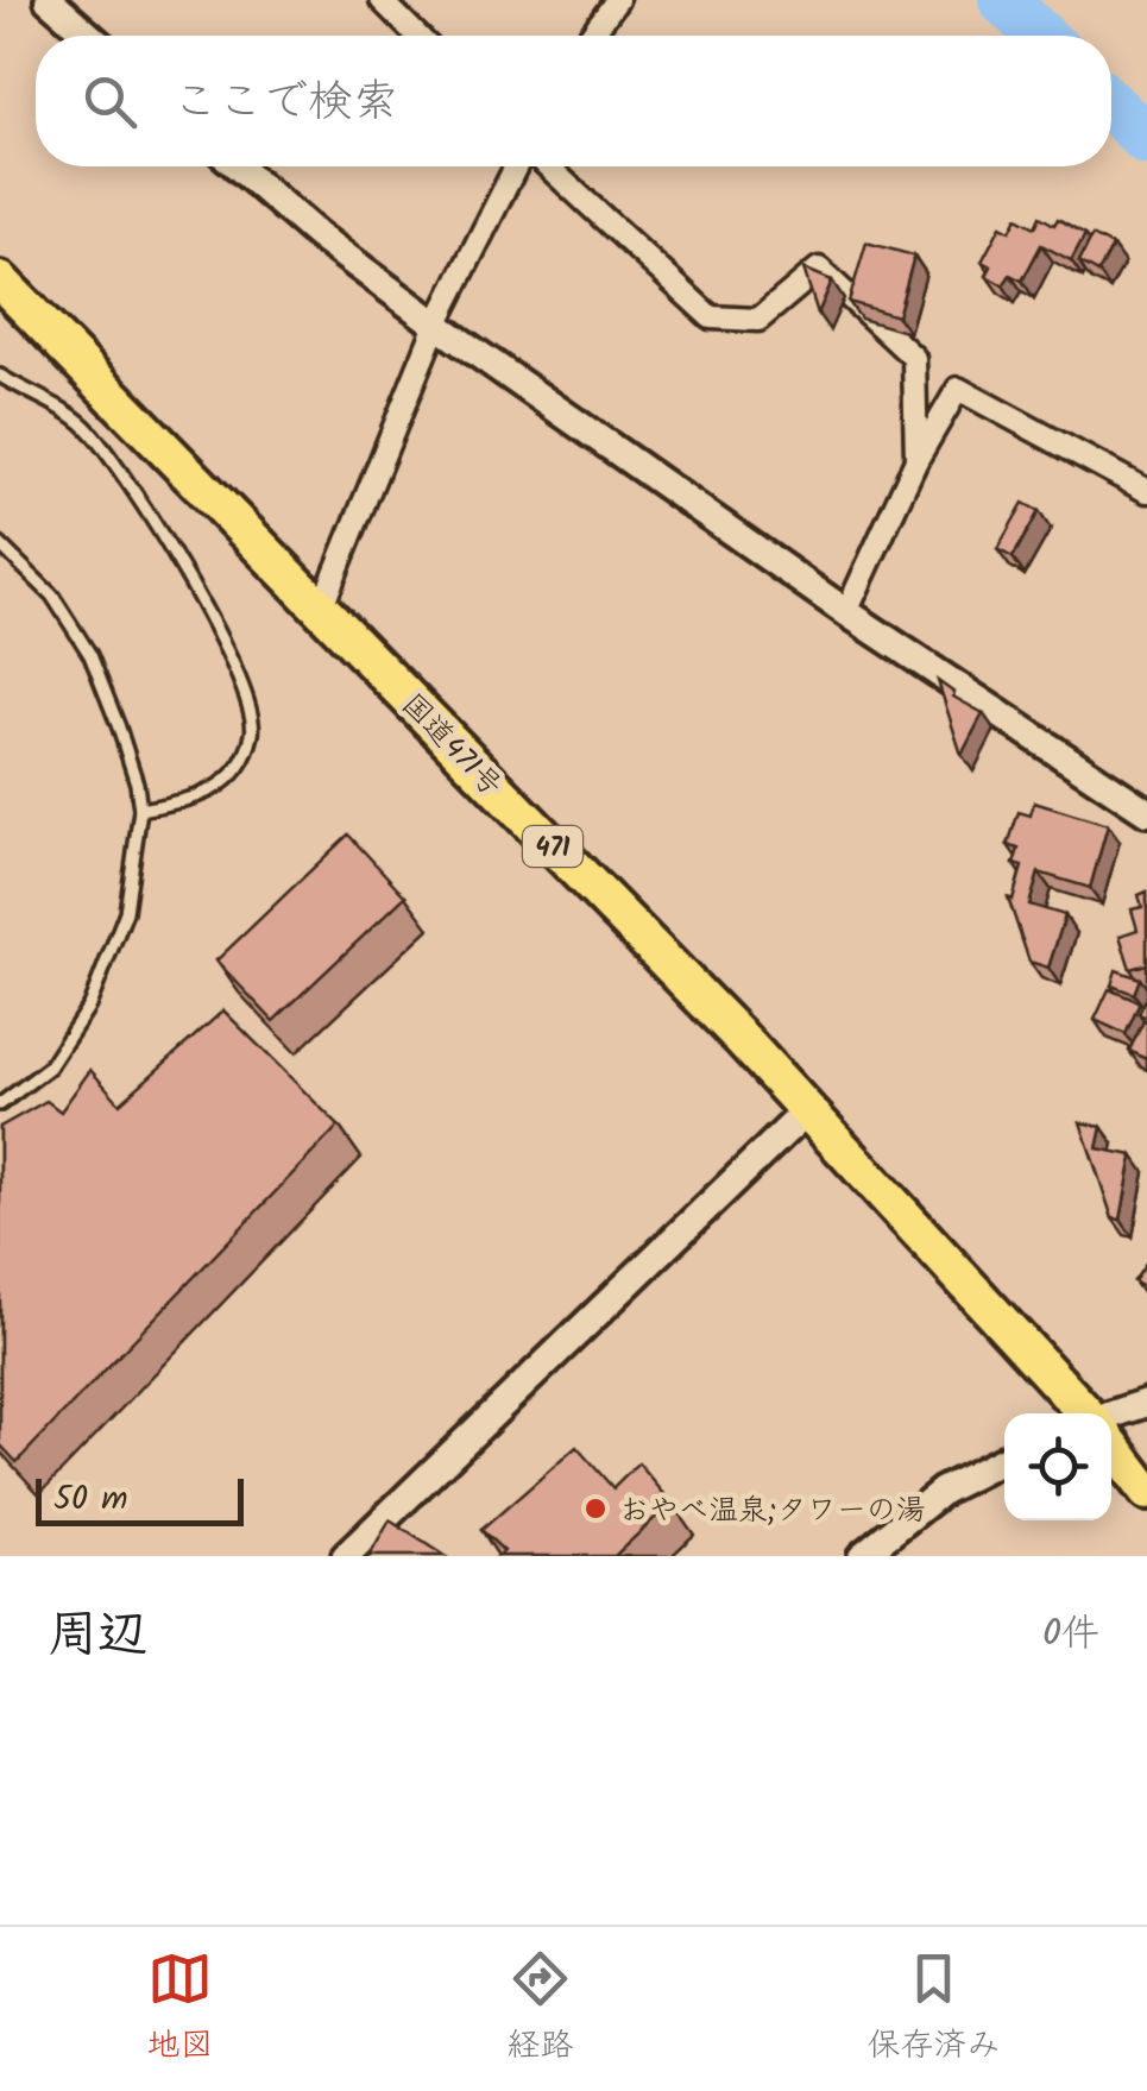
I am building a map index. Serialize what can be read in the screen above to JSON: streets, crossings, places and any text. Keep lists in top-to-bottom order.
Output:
{
  "streets": {
    "highway": ["国道471号", "471"]
  },
  "places": ["おやべ温泉;タワーの湯"],
  "scale_bar": "50 m",
  "page": {
    "search": "ここで検索",
    "scale": "50 m",
    "heading": ["周辺", "0件"],
    "nav": ["地図", "経路", "保存済み"]
  }
}
